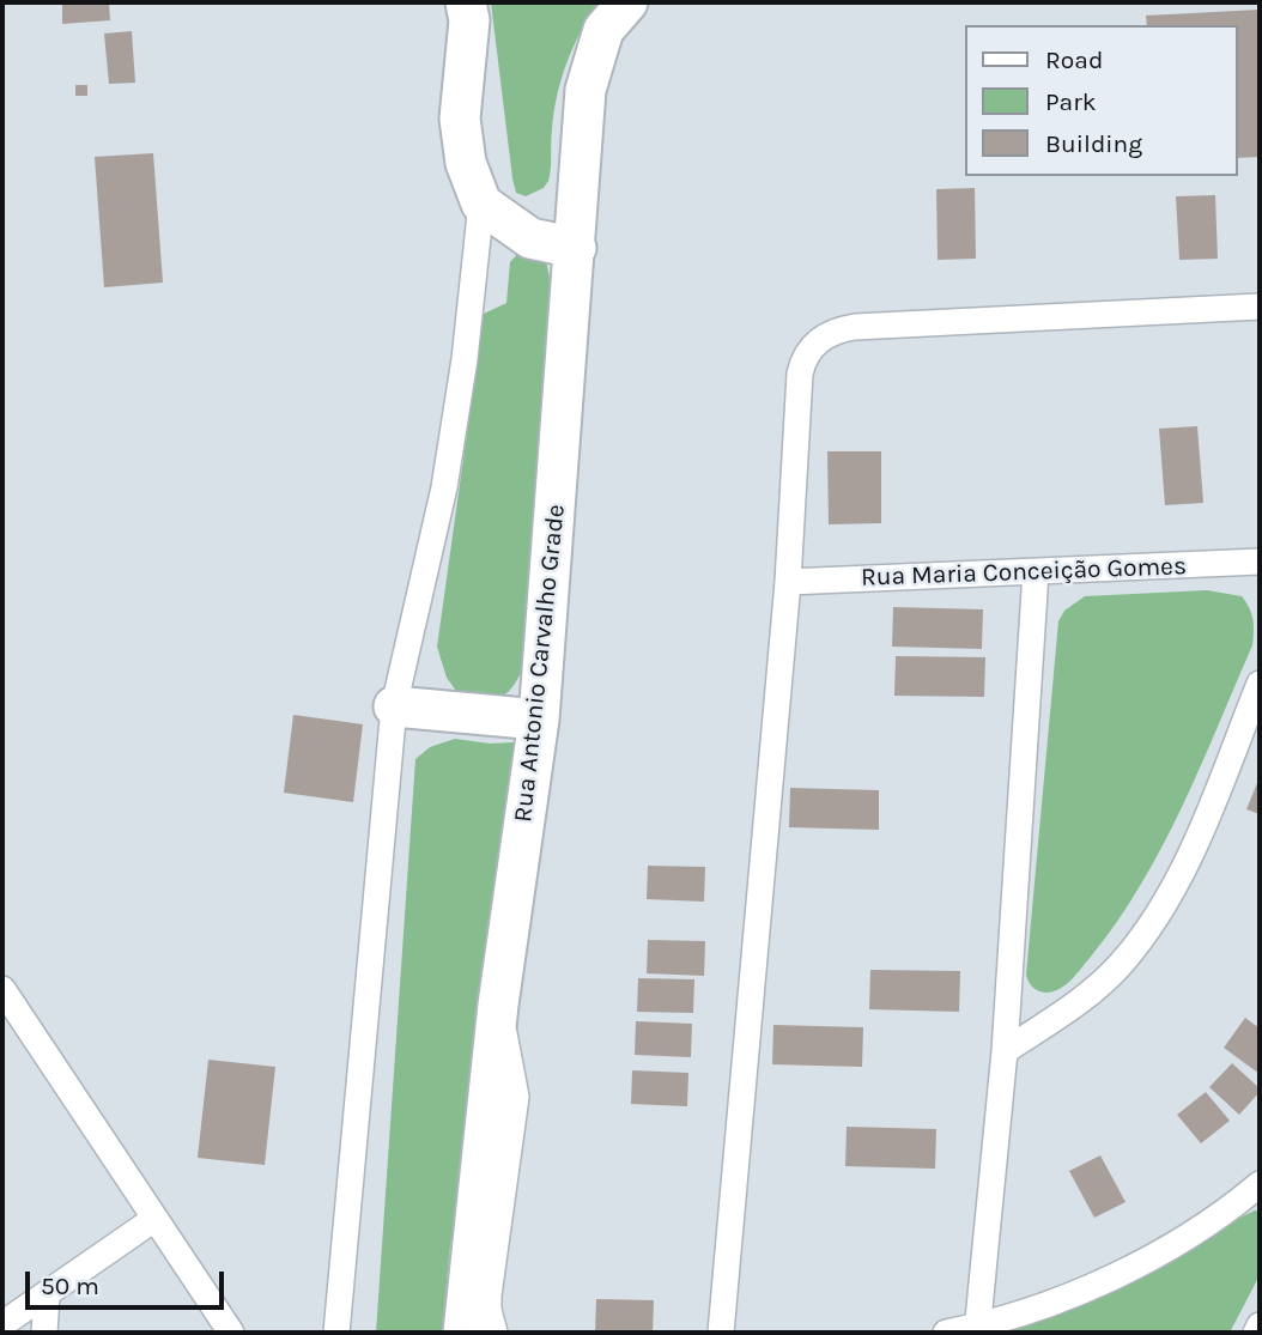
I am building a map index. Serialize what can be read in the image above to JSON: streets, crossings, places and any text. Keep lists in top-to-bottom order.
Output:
{
  "streets": {
    "main road": ["Rua Antonio Carvalho Grade"],
    "street": ["Rua Maria Conceição Gomes"]
  },
  "legend": ["Road", "Park", "Building"],
  "scale_bar": "50 m"
}
